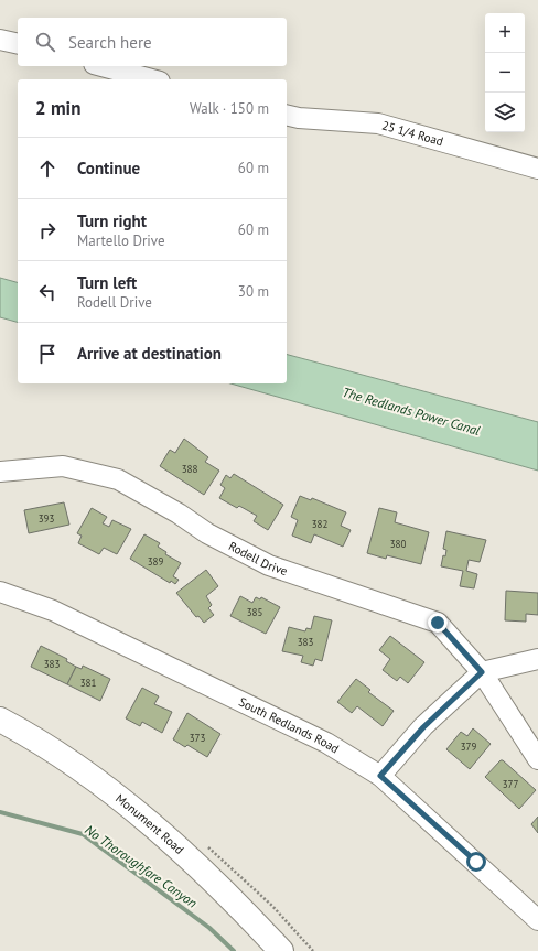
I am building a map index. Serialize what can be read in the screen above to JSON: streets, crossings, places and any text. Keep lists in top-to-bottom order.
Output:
{
  "streets": {
    "main road": ["Monument Road"],
    "street": ["25 1/4 Road", "Rodell Drive", "South Redlands Road"]
  },
  "water": ["The Redlands Power Canal", "No Thoroughfare Canyon"],
  "house_numbers": [
    "388",
    "393",
    "382",
    "380",
    "389",
    "385",
    "383",
    "383",
    "381",
    "373",
    "379",
    "377"
  ],
  "page": {
    "map_buttons": ["+", "−"],
    "search": "Search here",
    "heading": ["2 min", "Walk · 150 m"],
    "list": [
      ["Continue", "60 m"],
      ["Turn right", "Martello Drive", "60 m"],
      ["Turn left", "Rodell Drive", "30 m"],
      "Arrive at destination"
    ]
  }
}
